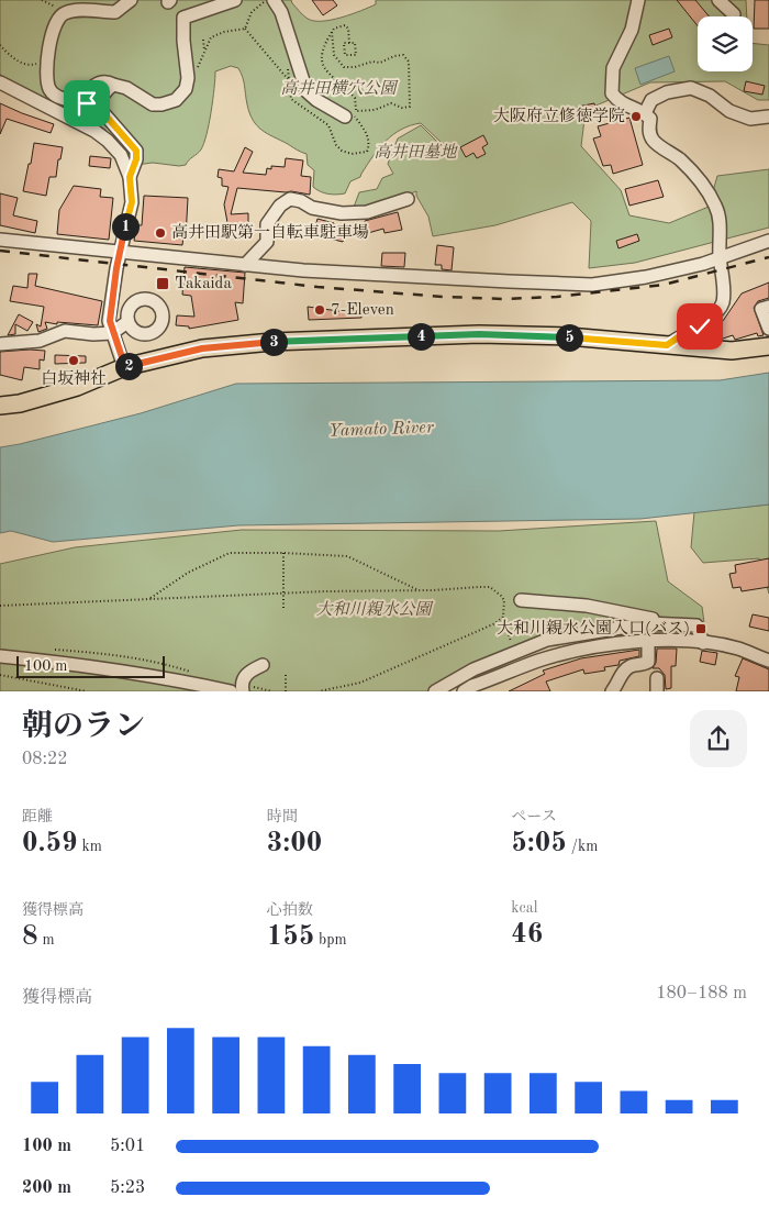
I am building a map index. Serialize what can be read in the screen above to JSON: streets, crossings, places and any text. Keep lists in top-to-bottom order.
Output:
{
  "water": ["Yamato River"],
  "parks": ["高井田横穴公園", "高井田墓地", "大和川親水公園"],
  "places": {
    "other": [
      "大阪府立修徳学院",
      "高井田駅第一自転車駐車場",
      "7-Eleven",
      "白坂神社"
    ],
    "transit": ["Takaida", "大和川親水公園入口(バス)"]
  },
  "scale_bar": "100 m",
  "page": {
    "pins": [
      "1",
      "4",
      "5",
      "3",
      "2"
    ],
    "scale": "100 m",
    "heading": ["朝のラン", "08:22"],
    "stats": [
      ["距離", "0.59 km"],
      ["時間", "3:00"],
      ["ペース", "5:05 /km"],
      ["獲得標高", "8 m"],
      ["心拍数", "155 bpm"],
      ["kcal", "46"]
    ],
    "chart": ["獲得標高", "180–188 m"],
    "list": [
      {
        "name": "100 m",
        "note": "5:01"
      },
      {
        "name": "200 m",
        "note": "5:23"
      }
    ]
  }
}
